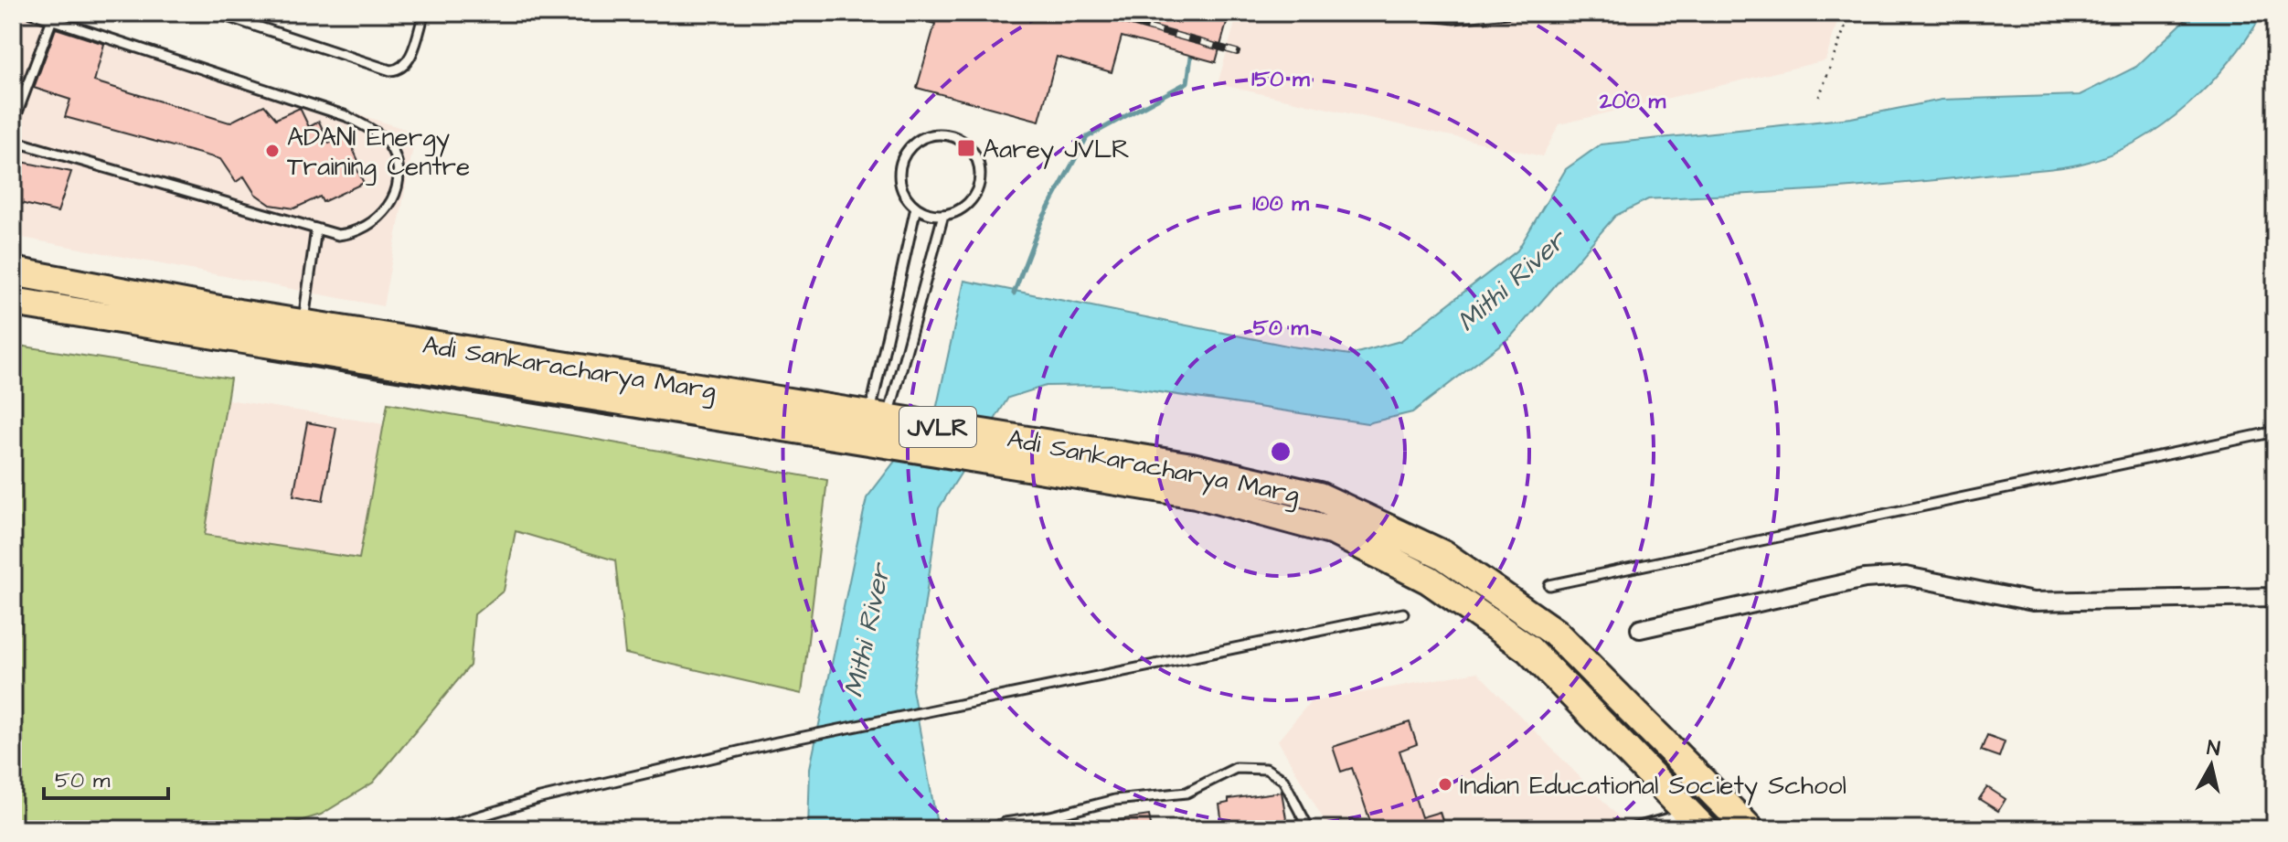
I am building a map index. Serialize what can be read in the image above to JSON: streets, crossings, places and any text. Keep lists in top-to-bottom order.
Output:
{
  "streets": {
    "main road": ["Adi Sankaracharya Marg", "JVLR"]
  },
  "water": ["Mithi River"],
  "places": {
    "transit": ["Aarey JVLR"],
    "other": ["ADANI Energy Training Centre", "Indian Educational Society School"]
  },
  "scale_bar": "50 m",
  "north": "top",
  "rings": [
    "150 m",
    "200 m",
    "100 m",
    "50 m"
  ]
}
